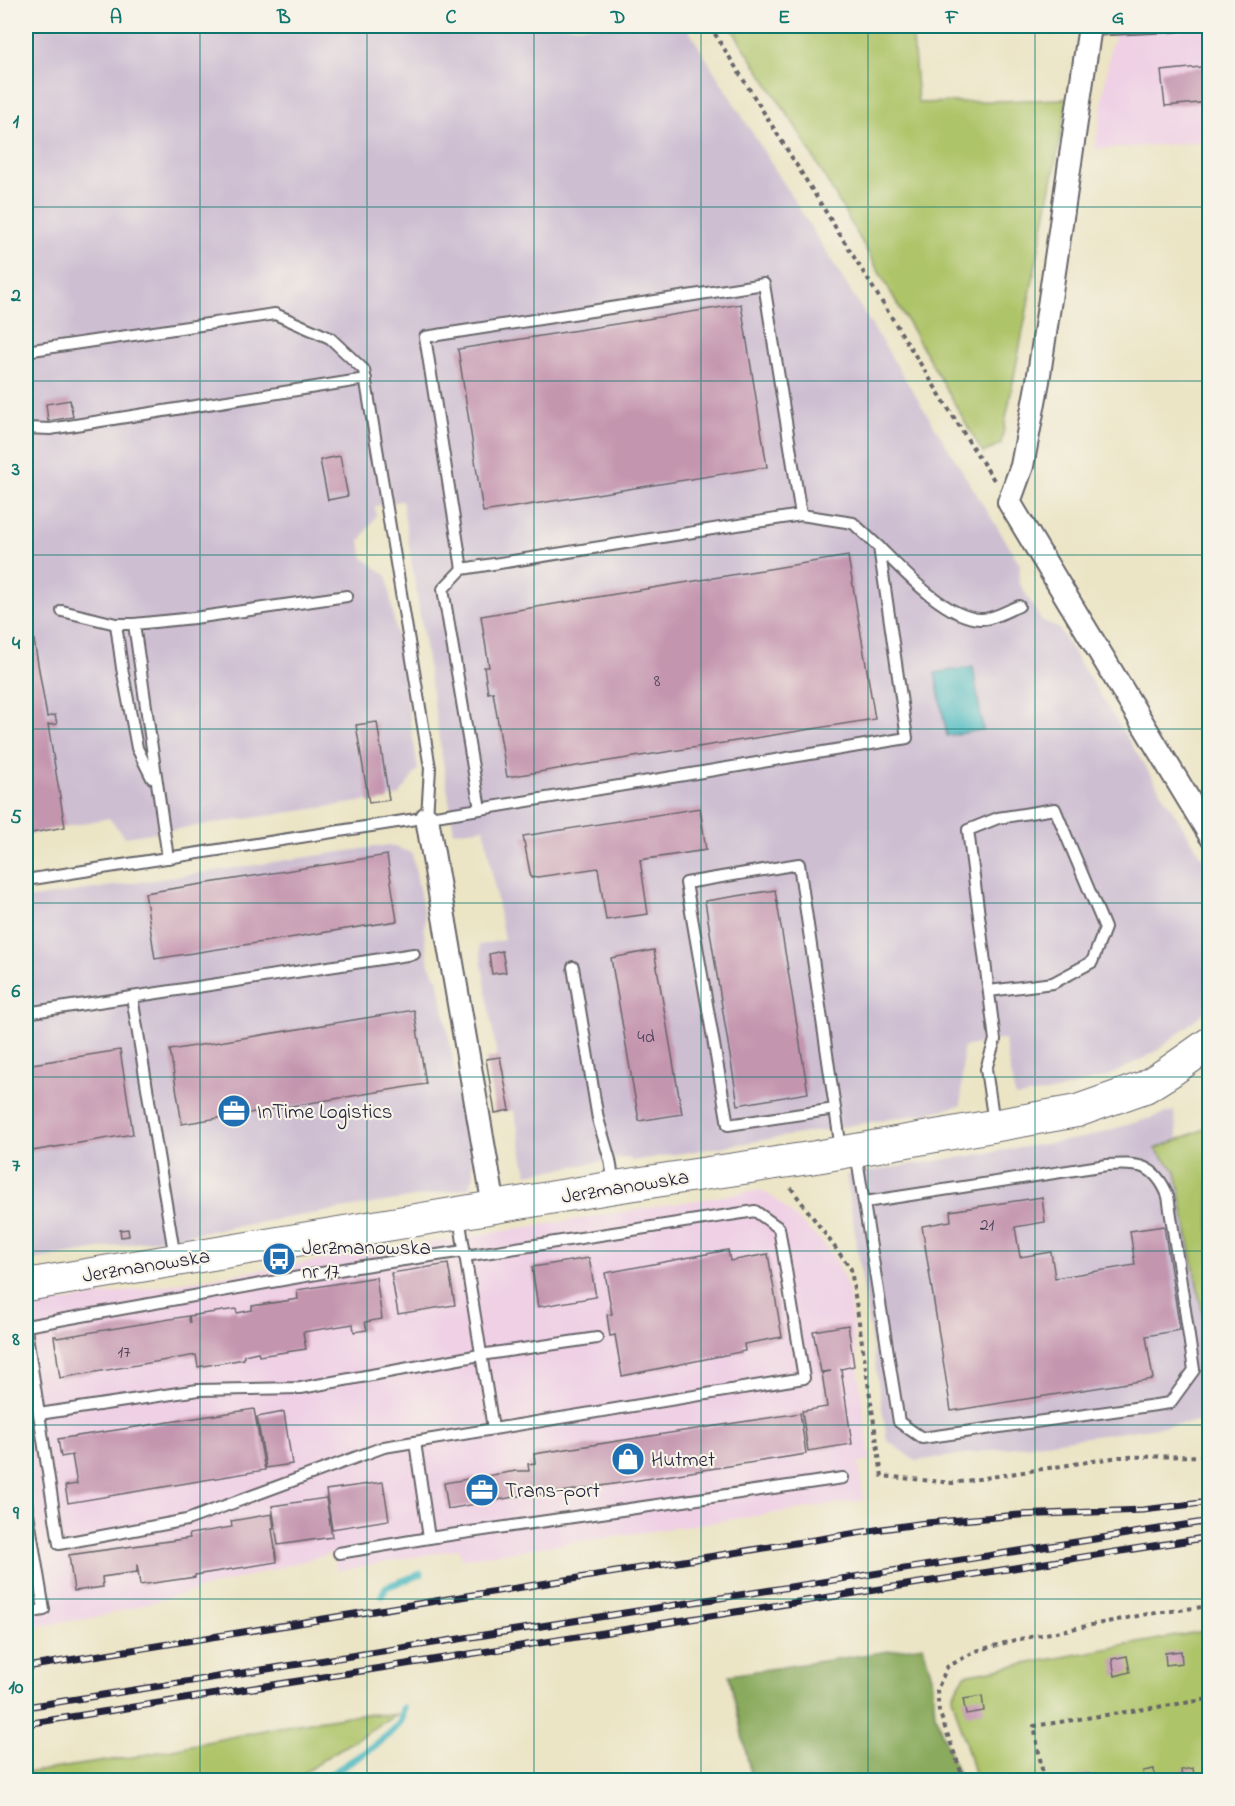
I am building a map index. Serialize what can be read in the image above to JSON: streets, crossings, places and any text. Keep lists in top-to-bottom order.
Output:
{
  "streets": {
    "street": ["Jerzmanowska"]
  },
  "places": {
    "office": ["InTime Logistics", "Trans-port"],
    "bus stop": ["Jerzmanowska nr 17"],
    "shop": ["Hutmet"]
  },
  "house_numbers": [
    "8",
    "4d",
    "21",
    "17"
  ],
  "grid": {
    "columns": [
      "A",
      "B",
      "C",
      "D",
      "E",
      "F",
      "G"
    ],
    "rows": [
      "1",
      "2",
      "3",
      "4",
      "5",
      "6",
      "7",
      "8",
      "9",
      "10"
    ]
  }
}
